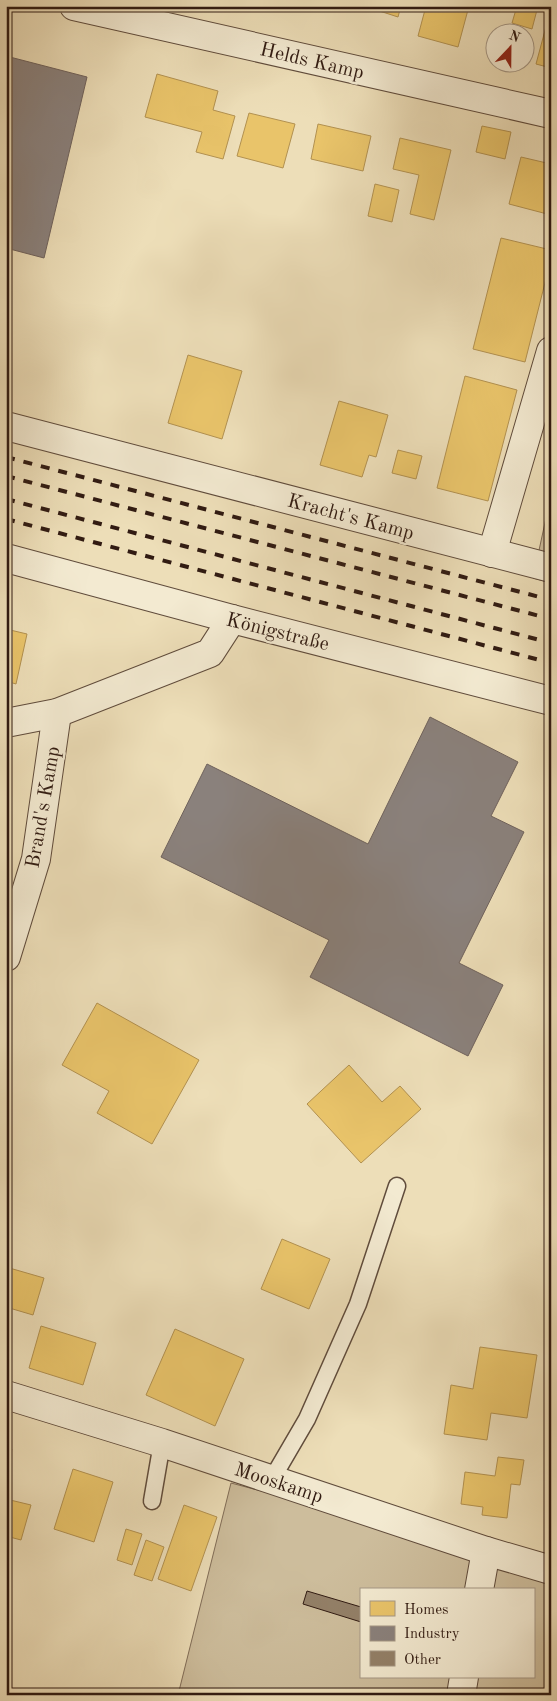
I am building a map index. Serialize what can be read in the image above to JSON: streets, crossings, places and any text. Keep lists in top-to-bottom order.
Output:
{
  "streets": {
    "street": [
      "Helds Kamp",
      "Kracht's Kamp",
      "Königstraße",
      "Brand's Kamp",
      "Mooskamp"
    ]
  },
  "crossings": [
    ["Königstraße", "Brand's Kamp"]
  ],
  "legend": ["Homes", "Industry", "Other"],
  "north": "top"
}
